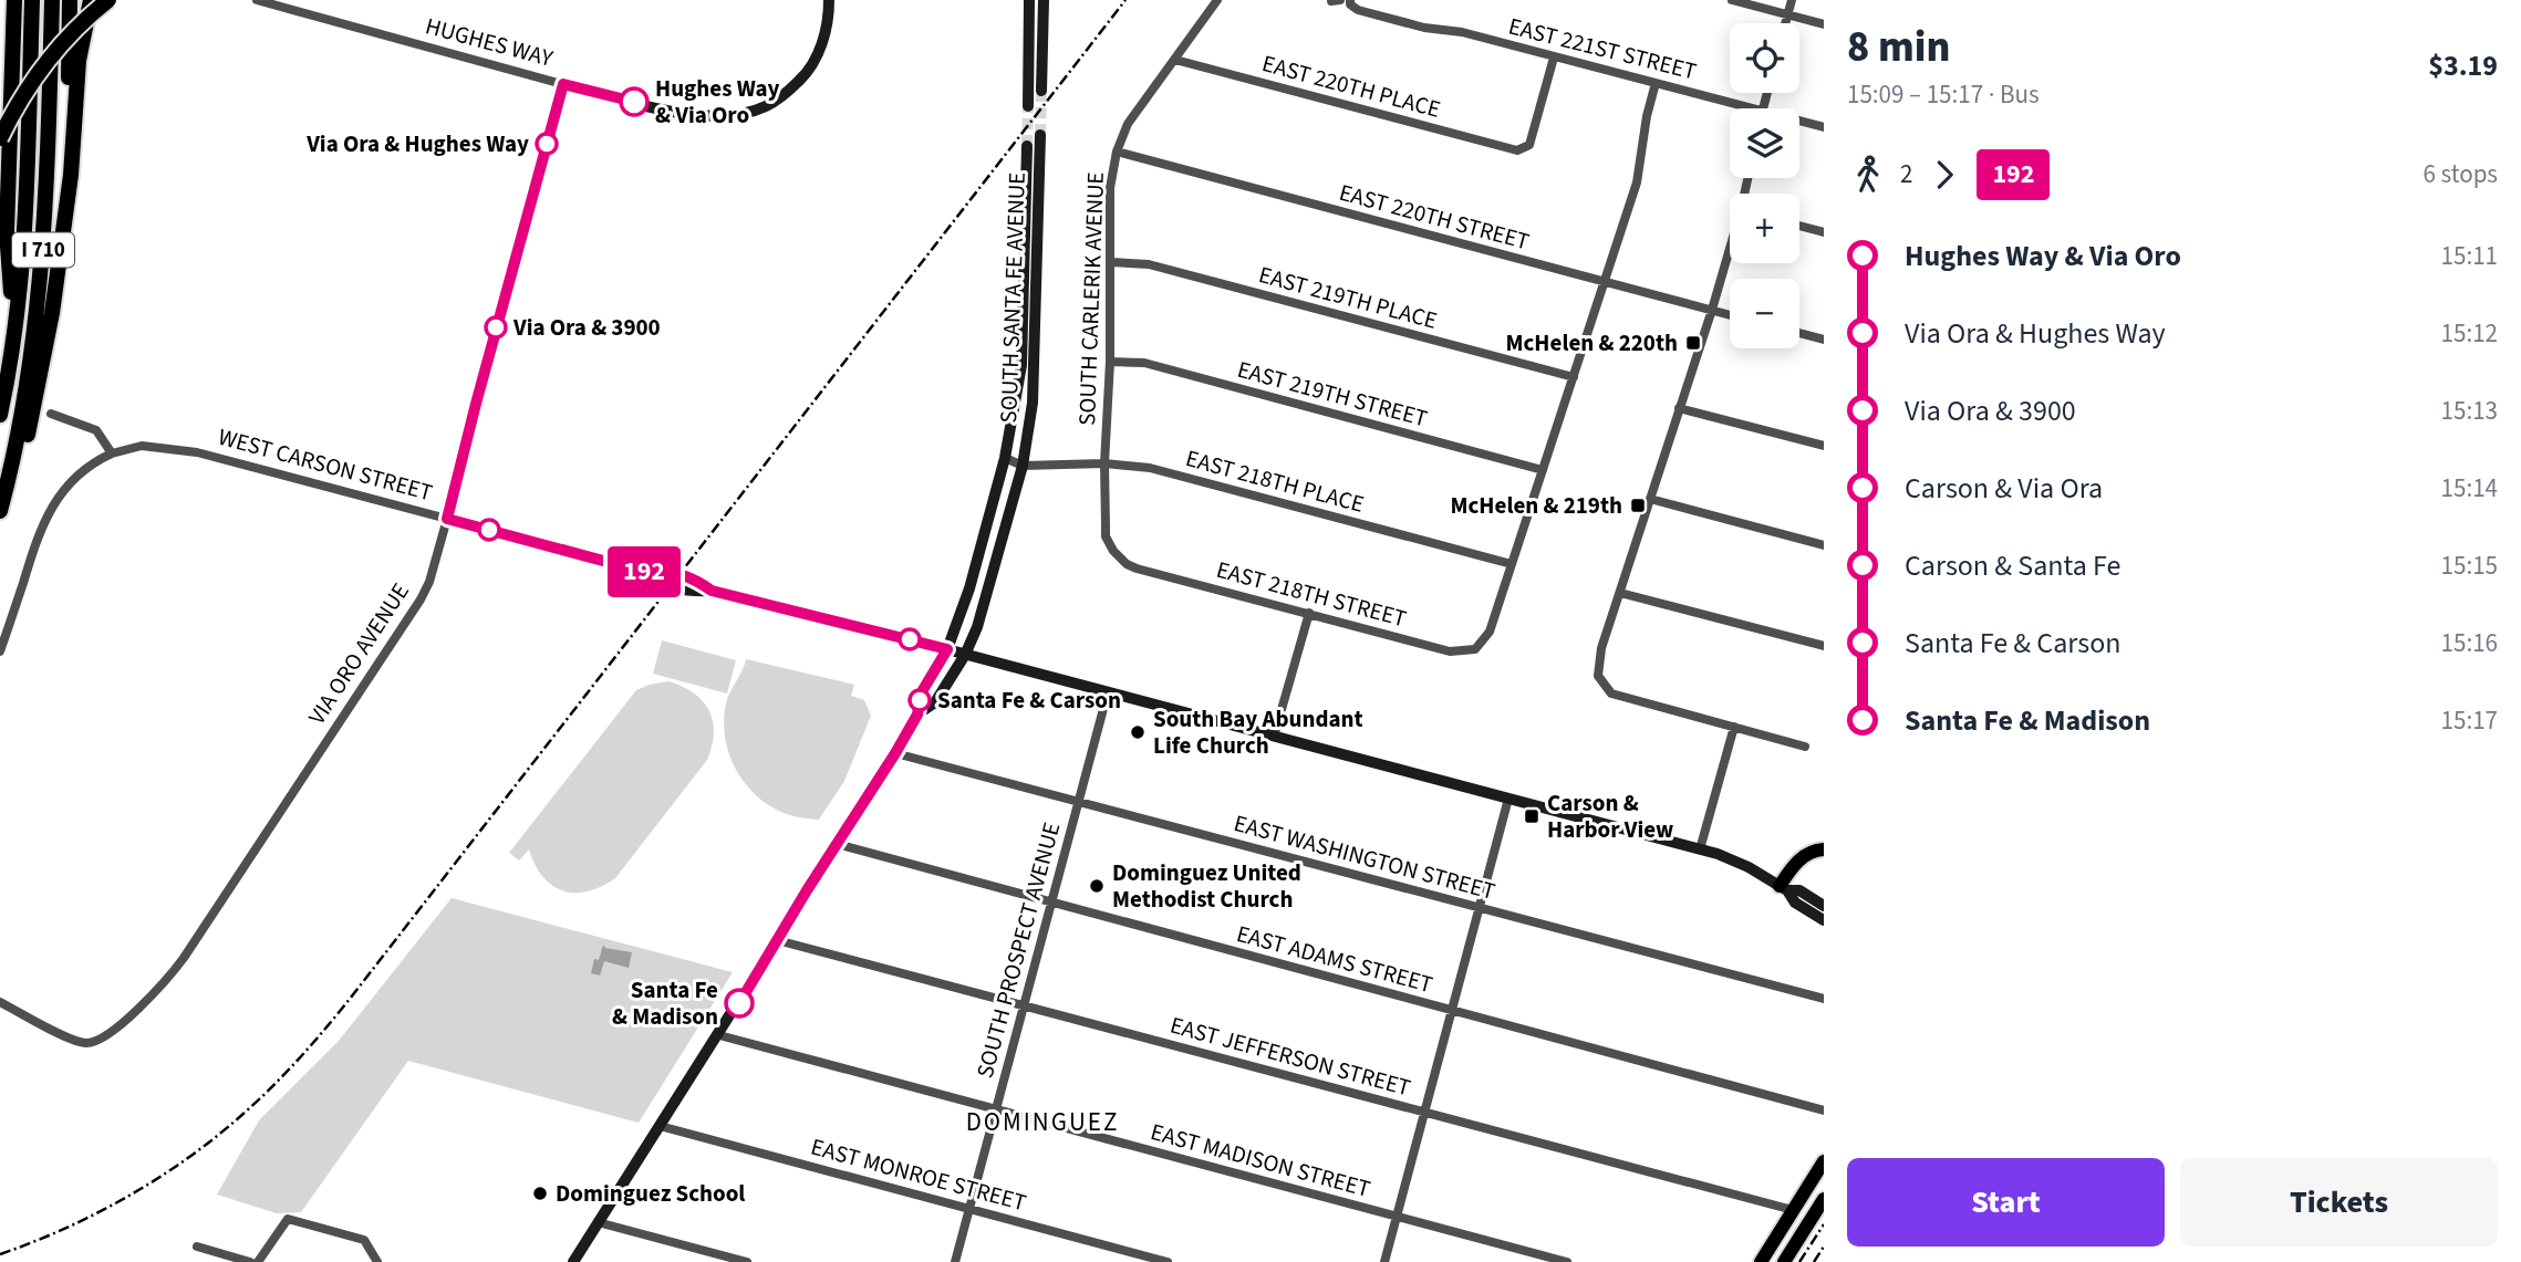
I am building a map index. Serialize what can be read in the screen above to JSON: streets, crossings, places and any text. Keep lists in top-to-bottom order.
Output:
{
  "streets": {
    "highway": ["I 710"],
    "main road": [
      "HUGHES WAY",
      "SOUTH SANTA FE AVENUE",
      "WEST CARSON STREET",
      "VIA ORO AVENUE"
    ],
    "street": [
      "EAST 221ST STREET",
      "EAST 220TH PLACE",
      "EAST 220TH STREET",
      "EAST 219TH PLACE",
      "SOUTH CARLERIK AVENUE",
      "EAST 219TH STREET",
      "EAST 218TH PLACE",
      "EAST 218TH STREET",
      "EAST WASHINGTON STREET",
      "SOUTH PROSPECT AVENUE",
      "EAST ADAMS STREET",
      "EAST JEFFERSON STREET",
      "EAST MADISON STREET",
      "EAST MONROE STREET"
    ]
  },
  "crossings": [
    ["HUGHES WAY", "VIA ORO AVENUE"],
    ["EAST 221ST STREET", "EAST 220TH PLACE"],
    ["EAST 220TH PLACE", "SOUTH CARLERIK AVENUE"],
    ["EAST 220TH STREET", "SOUTH CARLERIK AVENUE"],
    ["SOUTH SANTA FE AVENUE", "WEST CARSON STREET"],
    ["SOUTH SANTA FE AVENUE", "EAST 218TH PLACE"],
    ["SOUTH SANTA FE AVENUE", "EAST WASHINGTON STREET"],
    ["SOUTH SANTA FE AVENUE", "EAST ADAMS STREET"],
    ["SOUTH SANTA FE AVENUE", "EAST JEFFERSON STREET"],
    ["SOUTH SANTA FE AVENUE", "EAST MADISON STREET"],
    ["SOUTH SANTA FE AVENUE", "EAST MONROE STREET"],
    ["EAST 219TH PLACE", "SOUTH CARLERIK AVENUE"],
    ["SOUTH CARLERIK AVENUE", "EAST 219TH STREET"],
    ["SOUTH CARLERIK AVENUE", "EAST 218TH PLACE"],
    ["SOUTH CARLERIK AVENUE", "EAST 218TH STREET"],
    ["WEST CARSON STREET", "VIA ORO AVENUE"],
    ["WEST CARSON STREET", "SOUTH PROSPECT AVENUE"],
    ["EAST 218TH PLACE", "EAST 218TH STREET"],
    ["EAST WASHINGTON STREET", "SOUTH PROSPECT AVENUE"],
    ["SOUTH PROSPECT AVENUE", "EAST ADAMS STREET"],
    ["SOUTH PROSPECT AVENUE", "EAST JEFFERSON STREET"],
    ["SOUTH PROSPECT AVENUE", "EAST MADISON STREET"],
    ["SOUTH PROSPECT AVENUE", "EAST MONROE STREET"]
  ],
  "districts": ["DOMINGUEZ"],
  "places": {
    "other": [
      "Hughes Way & Via Oro",
      "Via Ora & Hughes Way",
      "Via Ora & 3900",
      "Santa Fe & Carson",
      "South Bay Abundant Life Church",
      "Dominguez United Methodist Church",
      "Santa Fe & Madison",
      "Dominguez School"
    ],
    "transit": ["McHelen & 220th", "McHelen & 219th", "Carson & Harbor View"]
  },
  "lines": ["bus line 192"],
  "page": {
    "on_map": "192",
    "heading": ["8 min", "15:09 – 15:17 · Bus", "$3.19"],
    "map_buttons": ["+", "−"],
    "legs": ["2", "192", "6 stops"],
    "list": [
      {
        "name": "Hughes Way & Via Oro",
        "value": "15:11"
      },
      {
        "name": "Via Ora & Hughes Way",
        "value": "15:12"
      },
      {
        "name": "Via Ora & 3900",
        "value": "15:13"
      },
      {
        "name": "Carson & Via Ora",
        "value": "15:14"
      },
      {
        "name": "Carson & Santa Fe",
        "value": "15:15"
      },
      {
        "name": "Santa Fe & Carson",
        "value": "15:16"
      },
      {
        "name": "Santa Fe & Madison",
        "value": "15:17"
      }
    ],
    "buttons": ["Start", "Tickets"]
  }
}
